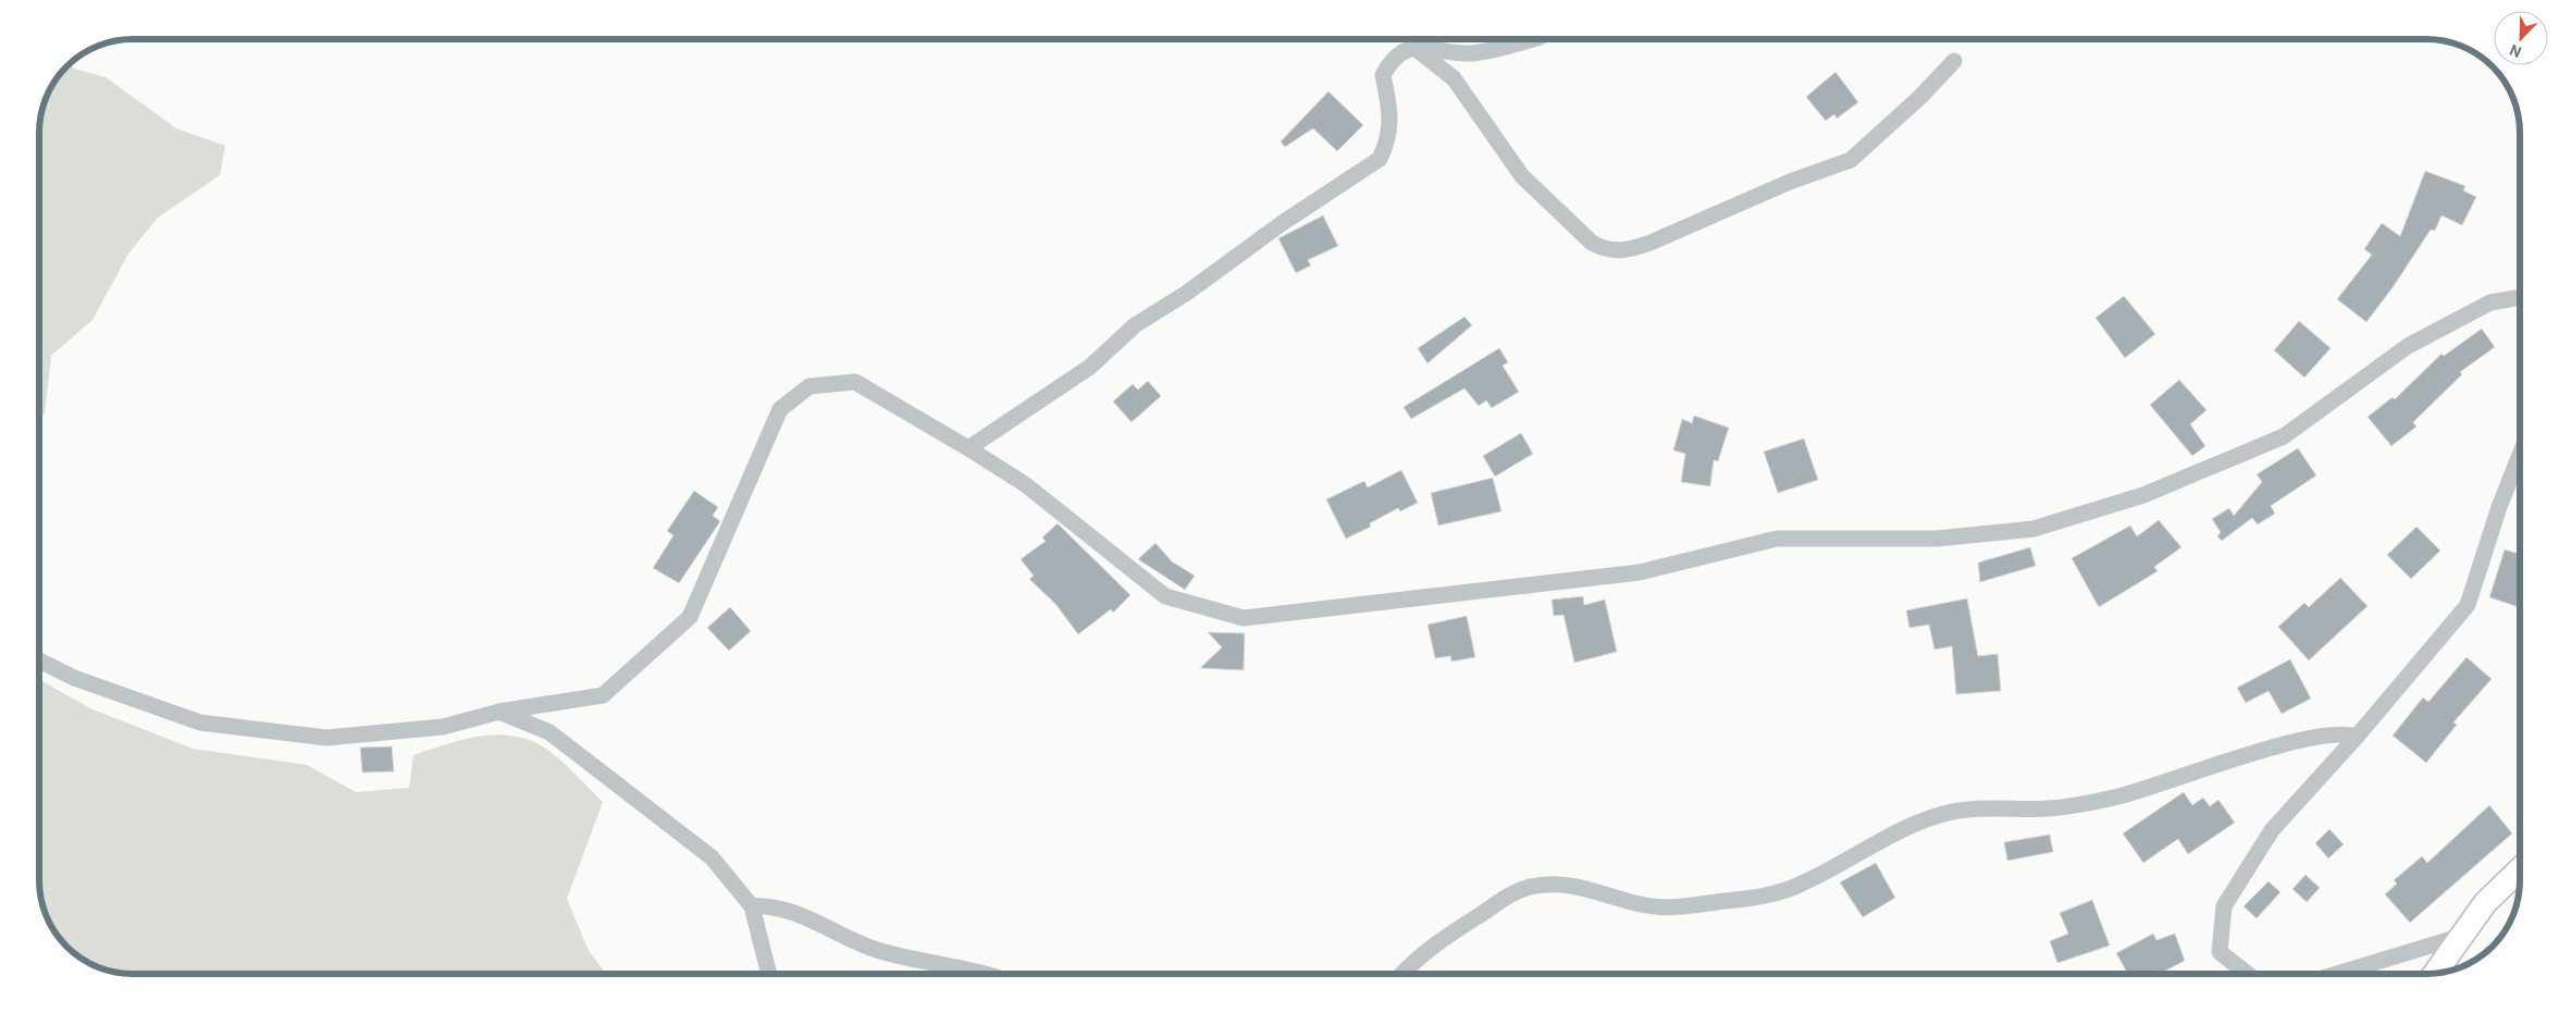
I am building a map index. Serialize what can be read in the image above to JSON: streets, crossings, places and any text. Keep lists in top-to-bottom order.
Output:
{
  "north": "bottom left"
}
